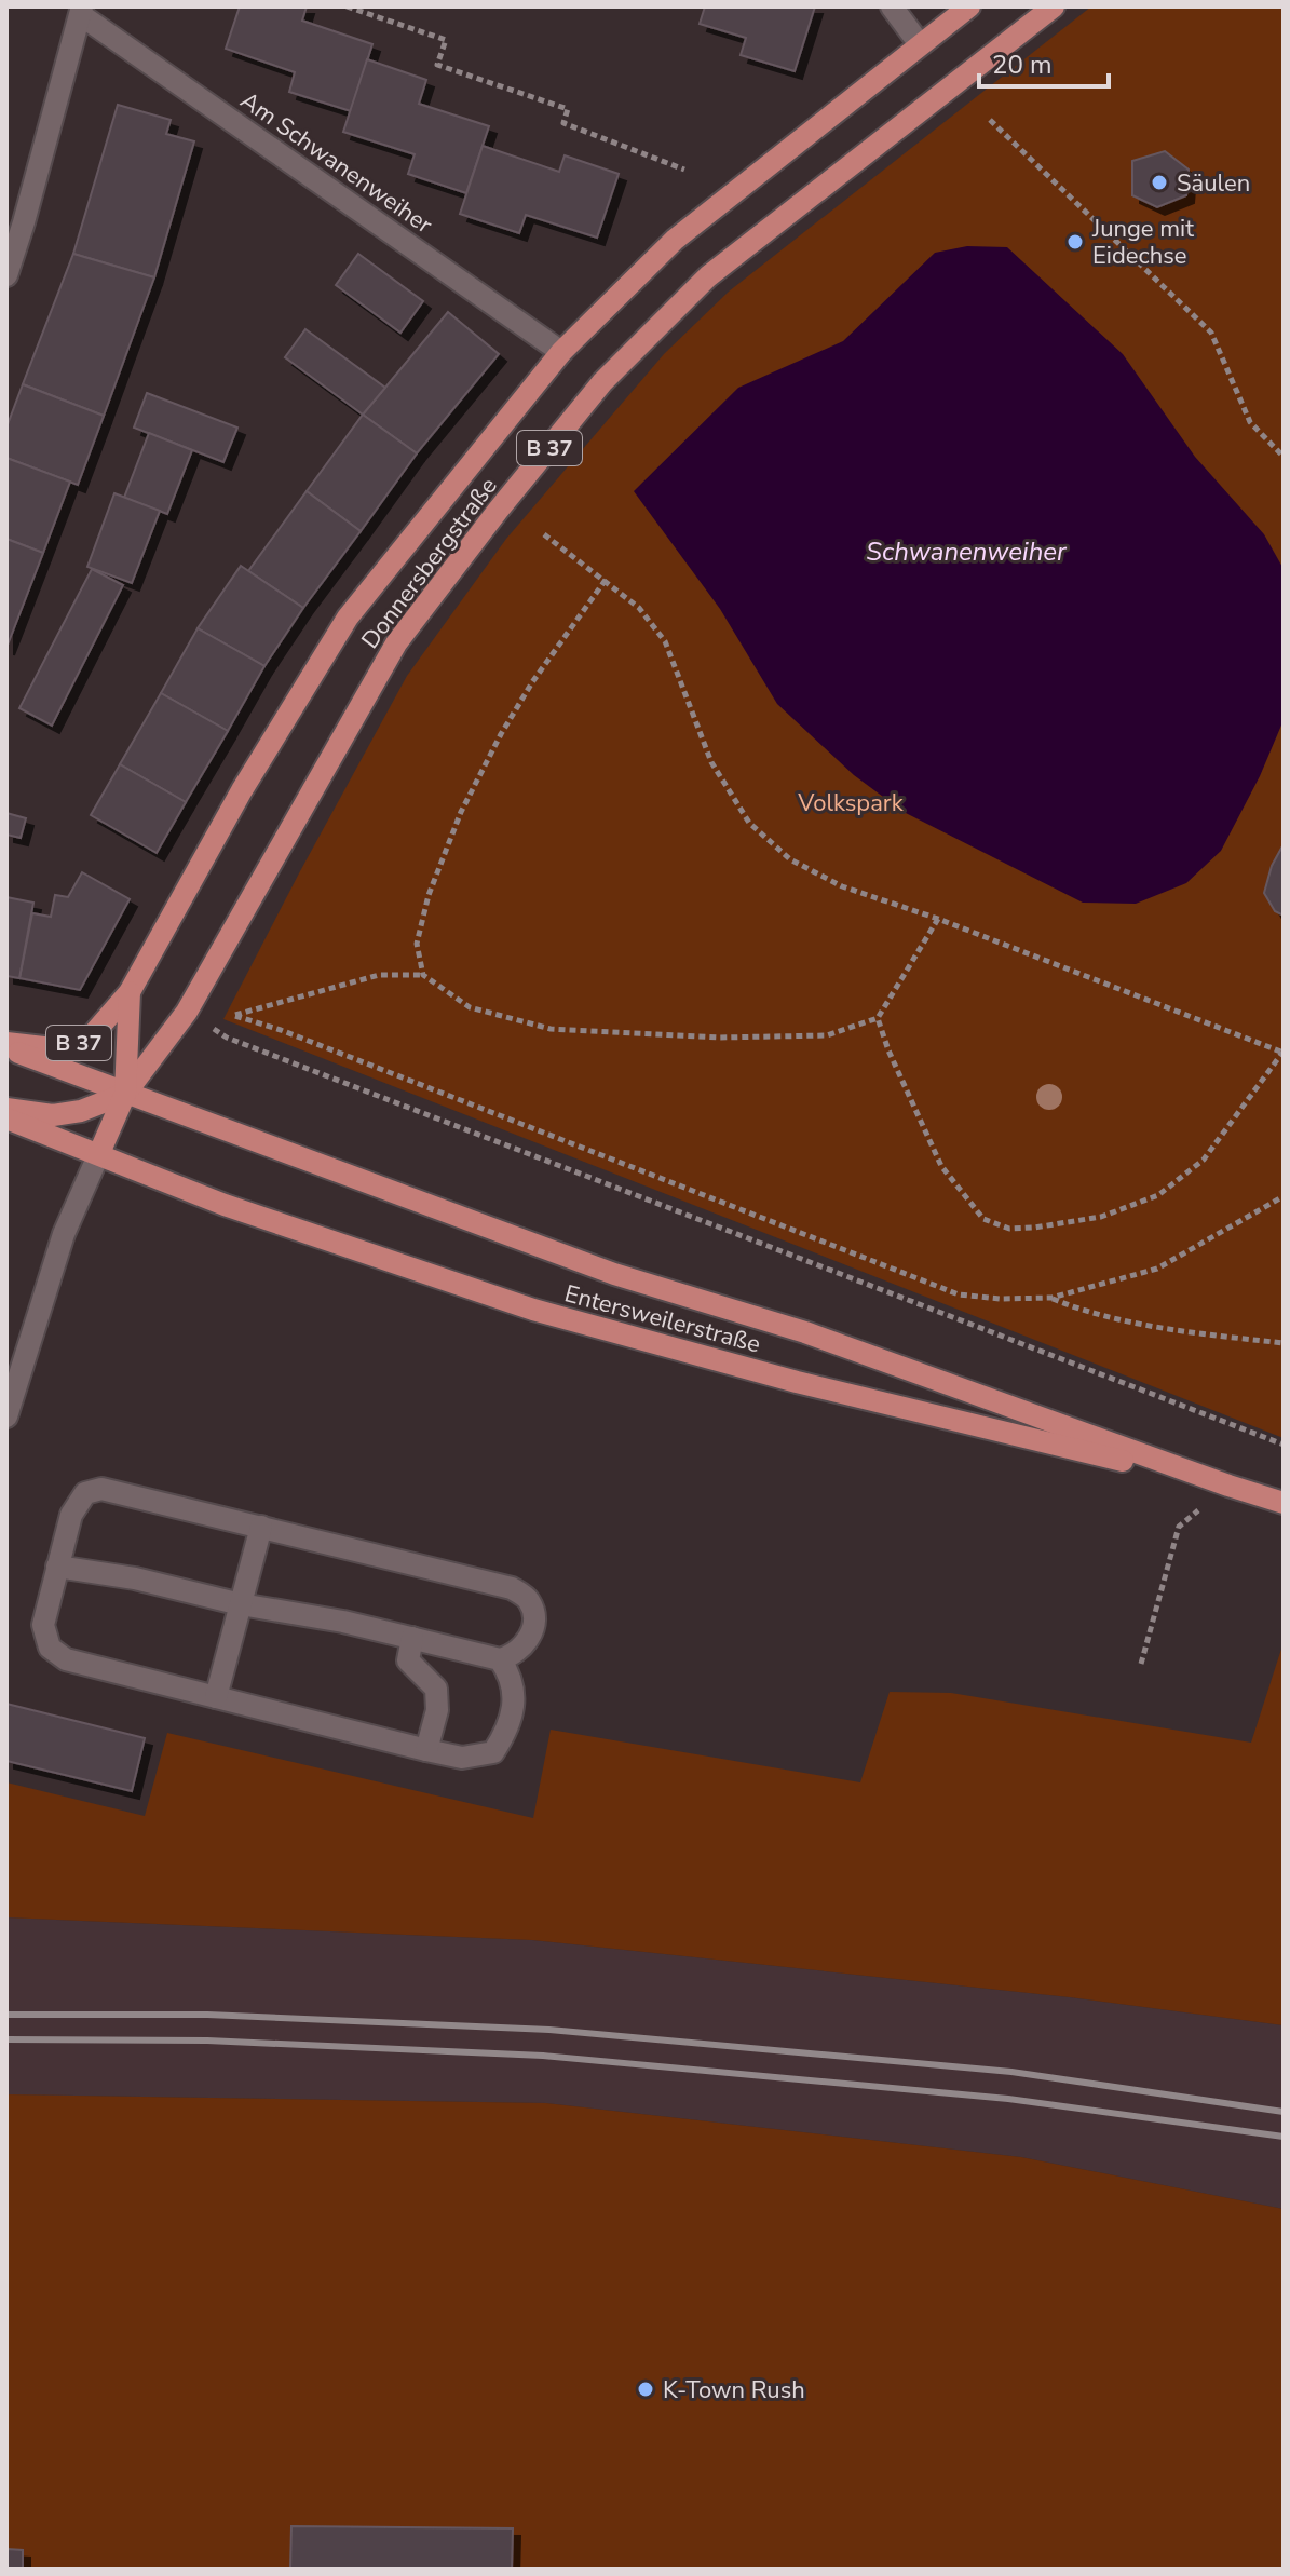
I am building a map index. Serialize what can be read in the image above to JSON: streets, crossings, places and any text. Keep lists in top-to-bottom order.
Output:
{
  "streets": {
    "main road": ["B 37", "Donnersbergstraße", "Entersweilerstraße"],
    "street": ["Am Schwanenweiher"]
  },
  "crossings": [
    ["Am Schwanenweiher", "Donnersbergstraße"],
    ["Donnersbergstraße", "Entersweilerstraße"]
  ],
  "water": ["Schwanenweiher"],
  "parks": ["Volkspark"],
  "places": ["Säulen", "Junge mit Eidechse", "K-Town Rush"],
  "scale_bar": "20 m"
}
